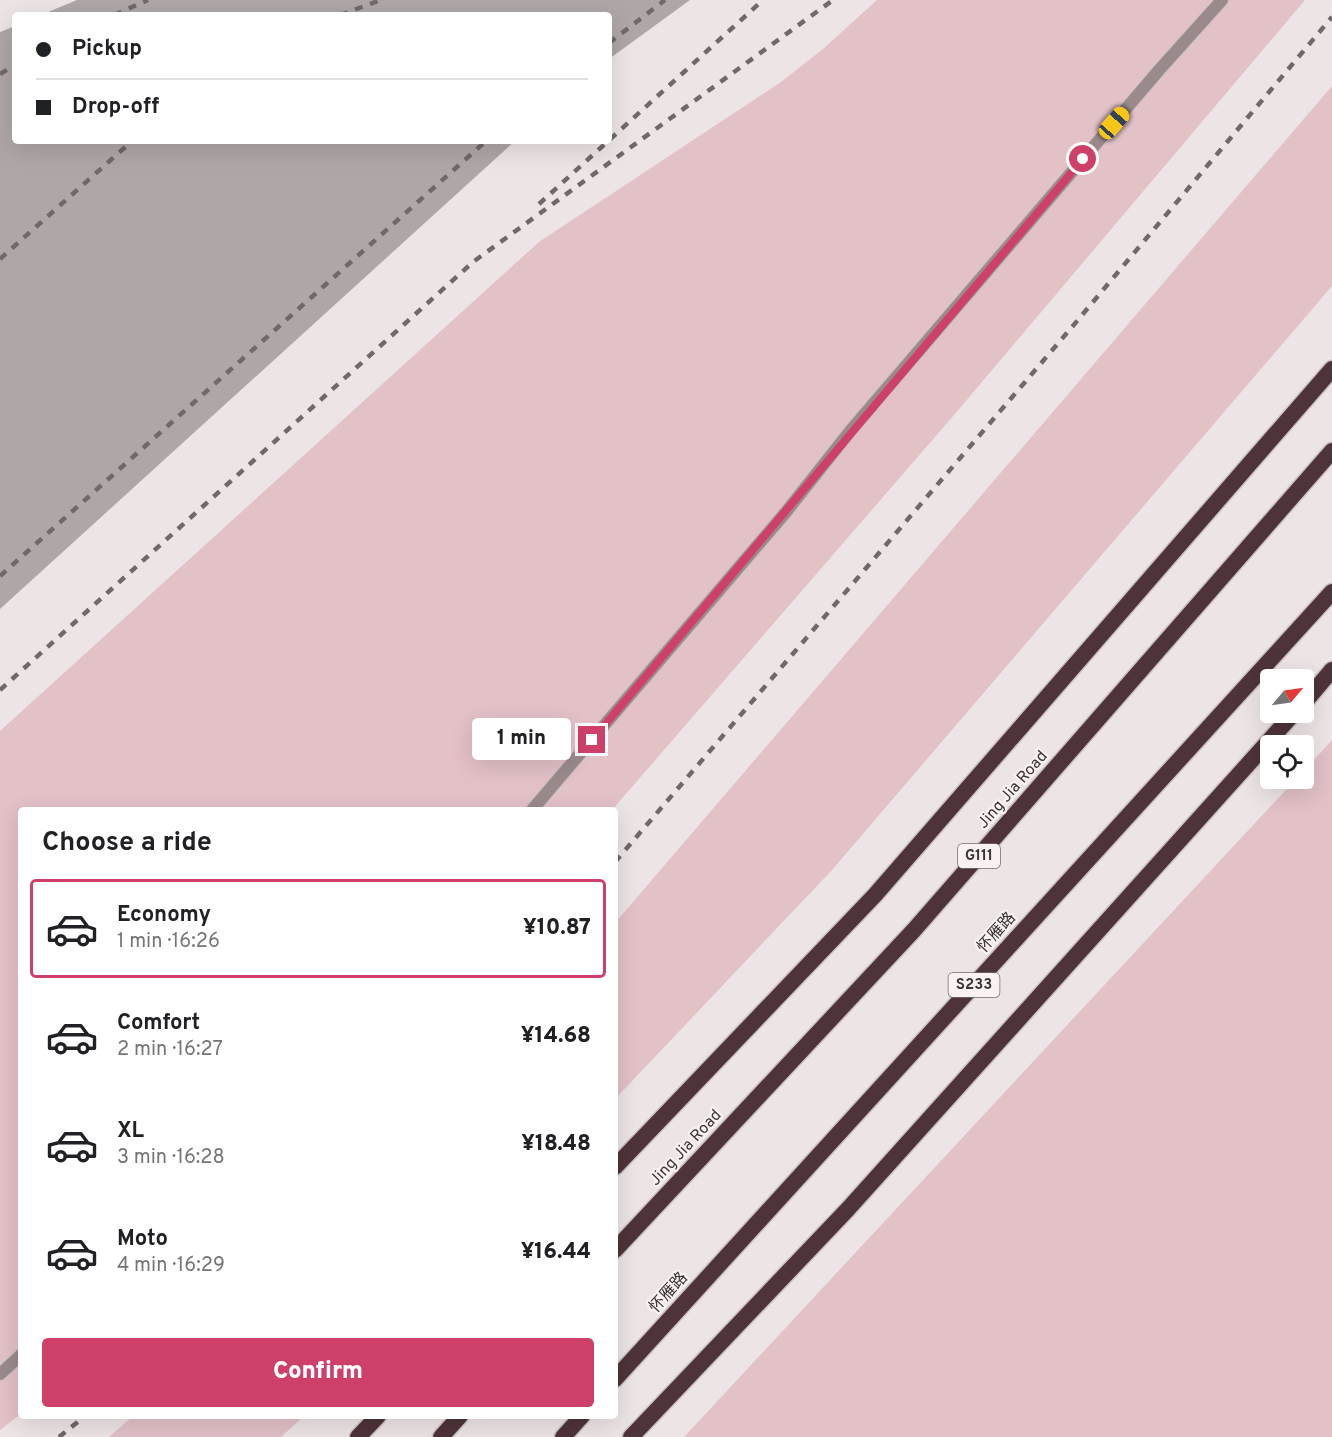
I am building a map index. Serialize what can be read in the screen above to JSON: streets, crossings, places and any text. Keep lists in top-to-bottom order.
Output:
{
  "streets": {
    "highway": [
      "Jing Jia Road",
      "G111",
      "怀雁路",
      "S233"
    ]
  },
  "north": "top right",
  "page": {
    "banner": ["Pickup", "Drop-off"],
    "bubble": "1 min",
    "heading": "Choose a ride",
    "list": [
      {
        "name": "Economy",
        "note": "1 min · 16:26",
        "value": "¥10.87"
      },
      {
        "name": "Comfort",
        "note": "2 min · 16:27",
        "value": "¥14.68"
      },
      {
        "name": "XL",
        "note": "3 min · 16:28",
        "value": "¥18.48"
      },
      {
        "name": "Moto",
        "note": "4 min · 16:29",
        "value": "¥16.44"
      }
    ],
    "buttons": "Confirm"
  }
}
